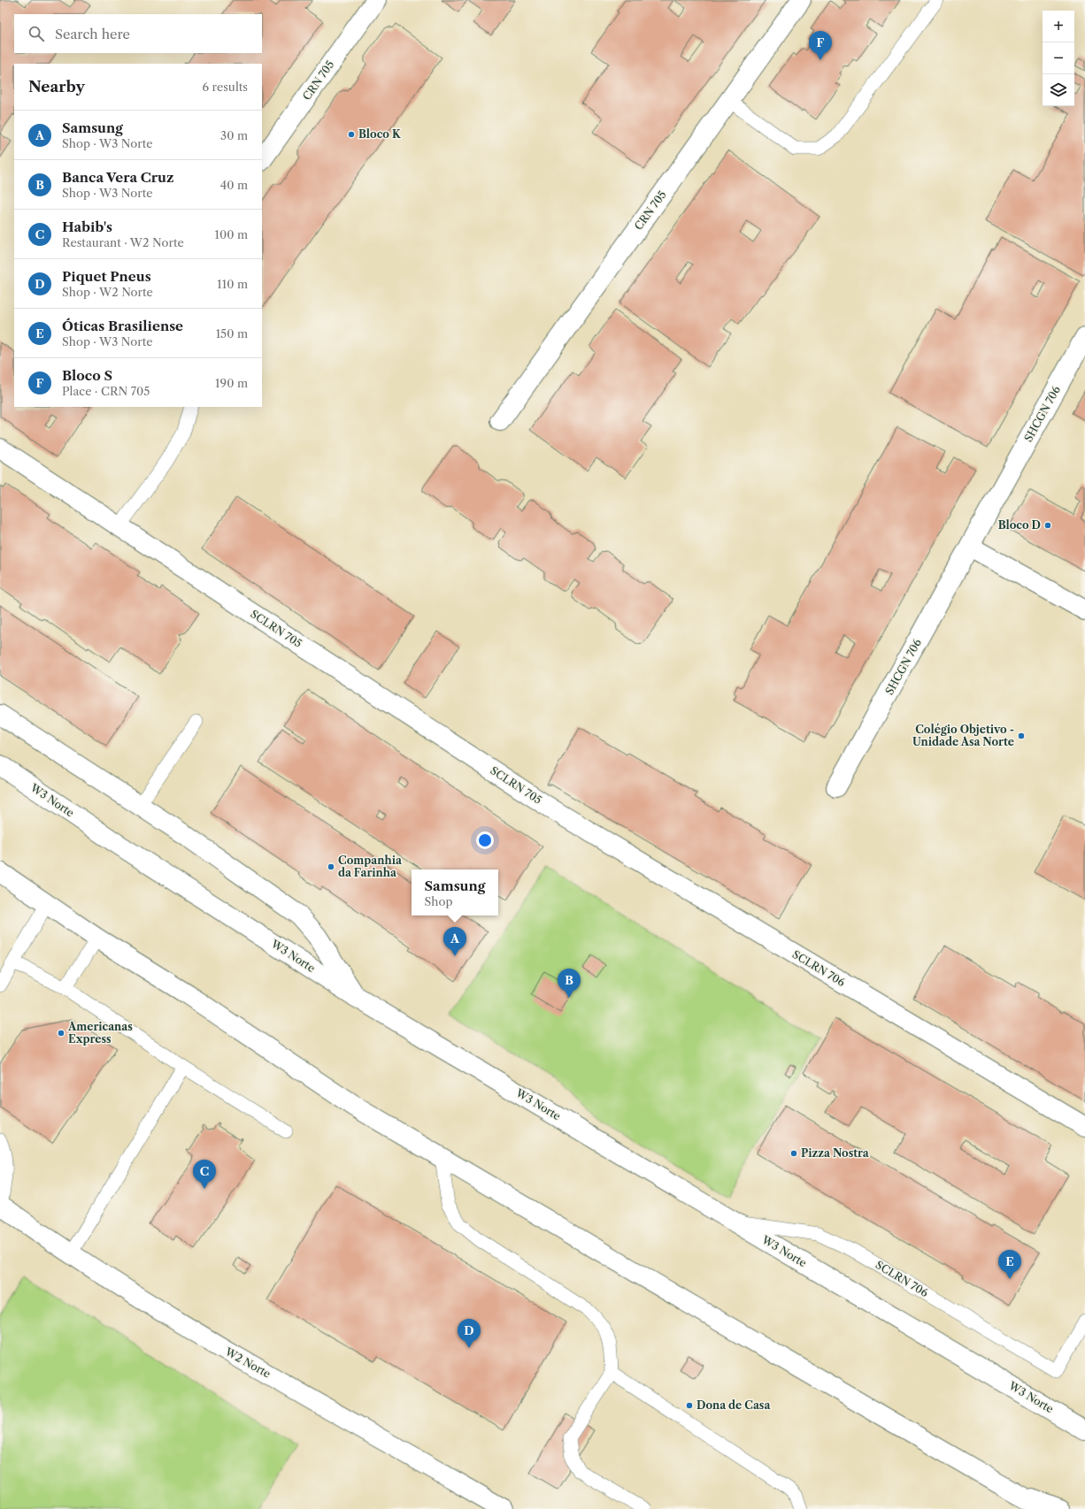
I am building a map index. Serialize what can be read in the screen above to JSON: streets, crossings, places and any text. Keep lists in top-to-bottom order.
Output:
{
  "streets": {
    "street": [
      "CRN 705",
      "SHCGN 706",
      "SCLRN 705",
      "W3 Norte",
      "SCLRN 706",
      "W2 Norte"
    ]
  },
  "crossings": [
    ["SCLRN 705", "SCLRN 706"],
    ["W3 Norte", "SCLRN 706"]
  ],
  "places": [
    "Bloco K",
    "Bloco D",
    "Colégio Objetivo - Unidade Asa Norte",
    "Companhia da Farinha",
    "Americanas Express",
    "Pizza Nostra",
    "Dona de Casa"
  ],
  "page": {
    "map_buttons": ["+", "−"],
    "search": "Search here",
    "pins": [
      "F",
      "A",
      "B",
      "C",
      "E",
      "D"
    ],
    "heading": ["Nearby", "6 results"],
    "list": [
      {
        "mark": "A",
        "name": "Samsung",
        "note": "Shop · W3 Norte",
        "value": "30 m"
      },
      {
        "mark": "B",
        "name": "Banca Vera Cruz",
        "note": "Shop · W3 Norte",
        "value": "40 m"
      },
      {
        "mark": "C",
        "name": "Habib's",
        "note": "Restaurant · W2 Norte",
        "value": "100 m"
      },
      {
        "mark": "D",
        "name": "Piquet Pneus",
        "note": "Shop · W2 Norte",
        "value": "110 m"
      },
      {
        "mark": "E",
        "name": "Óticas Brasiliense",
        "note": "Shop · W3 Norte",
        "value": "150 m"
      },
      {
        "mark": "F",
        "name": "Bloco S",
        "note": "Place · CRN 705",
        "value": "190 m"
      }
    ],
    "popup": ["Samsung", "Shop"]
  }
}
